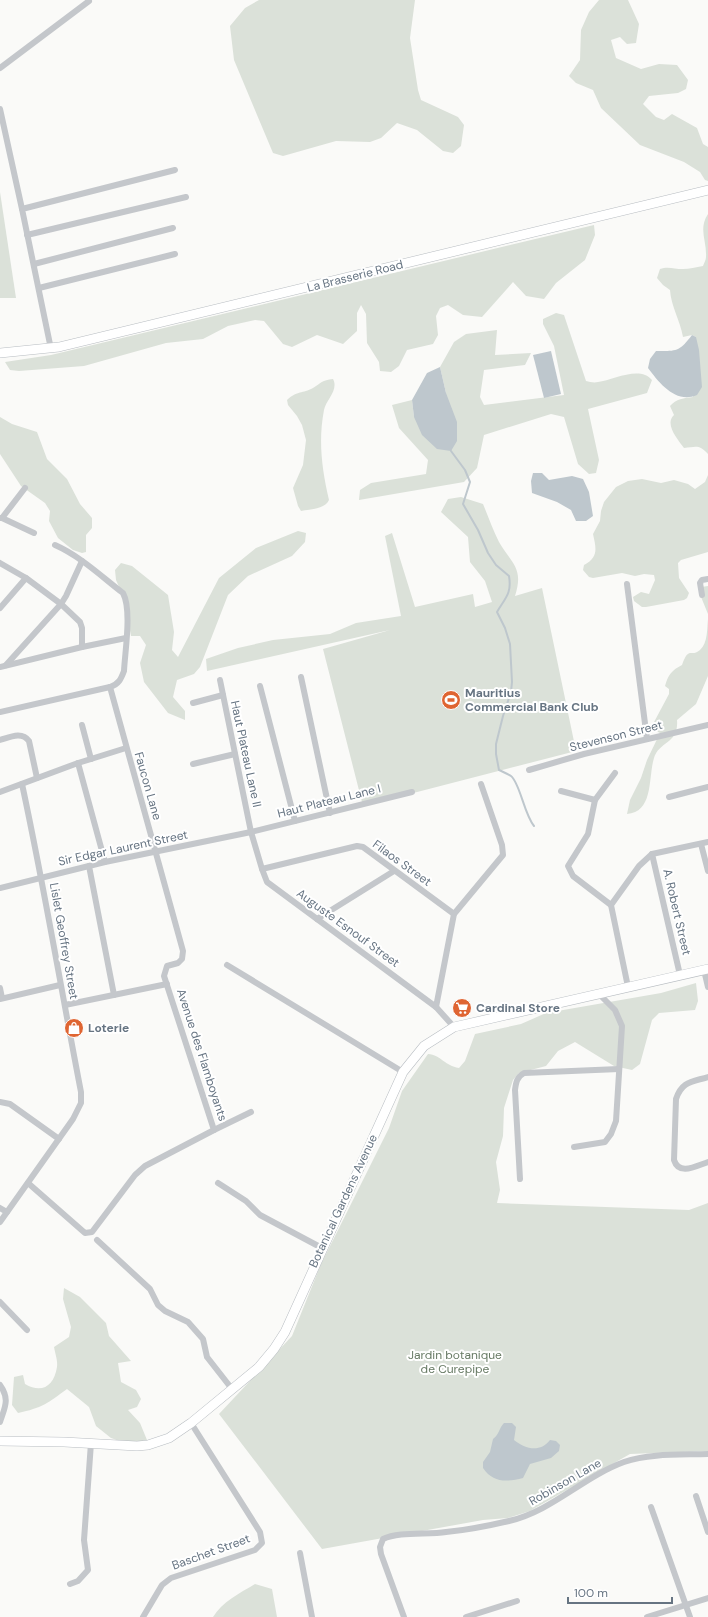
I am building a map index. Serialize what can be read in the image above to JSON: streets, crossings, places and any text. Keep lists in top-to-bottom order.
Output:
{
  "streets": {
    "street": [
      "La Brasserie Road",
      "Stevenson Street",
      "Haut Plateau Lane II",
      "Faucon Lane",
      "Haut Plateau Lane I",
      "Sir Edgar Laurent Street",
      "Filaos Street",
      "A. Robert Street",
      "Auguste Esnouf Street",
      "Lislet Geoffrey Street",
      "Avenue des Flamboyants",
      "Botanical Gardens Avenue",
      "Robinson Lane",
      "Baschet Street"
    ]
  },
  "crossings": [
    ["Haut Plateau Lane II", "Haut Plateau Lane I"],
    ["Haut Plateau Lane II", "Sir Edgar Laurent Street"],
    ["Haut Plateau Lane II", "Auguste Esnouf Street"],
    ["Faucon Lane", "Sir Edgar Laurent Street"],
    ["Faucon Lane", "Avenue des Flamboyants"],
    ["Haut Plateau Lane I", "Sir Edgar Laurent Street"],
    ["Haut Plateau Lane I", "Auguste Esnouf Street"],
    ["Sir Edgar Laurent Street", "Auguste Esnouf Street"],
    ["Sir Edgar Laurent Street", "Lislet Geoffrey Street"],
    ["Sir Edgar Laurent Street", "Avenue des Flamboyants"],
    ["Filaos Street", "Auguste Esnouf Street"],
    ["A. Robert Street", "Botanical Gardens Avenue"],
    ["Auguste Esnouf Street", "Botanical Gardens Avenue"],
    ["Lislet Geoffrey Street", "Avenue des Flamboyants"],
    ["Botanical Gardens Avenue", "Baschet Street"]
  ],
  "parks": ["Jardin botanique de Curepipe"],
  "places": {
    "sports": ["Mauritius Commercial Bank Club"],
    "supermarket": ["Cardinal Store"],
    "shop": ["Loterie"]
  },
  "scale_bar": "100 m"
}
